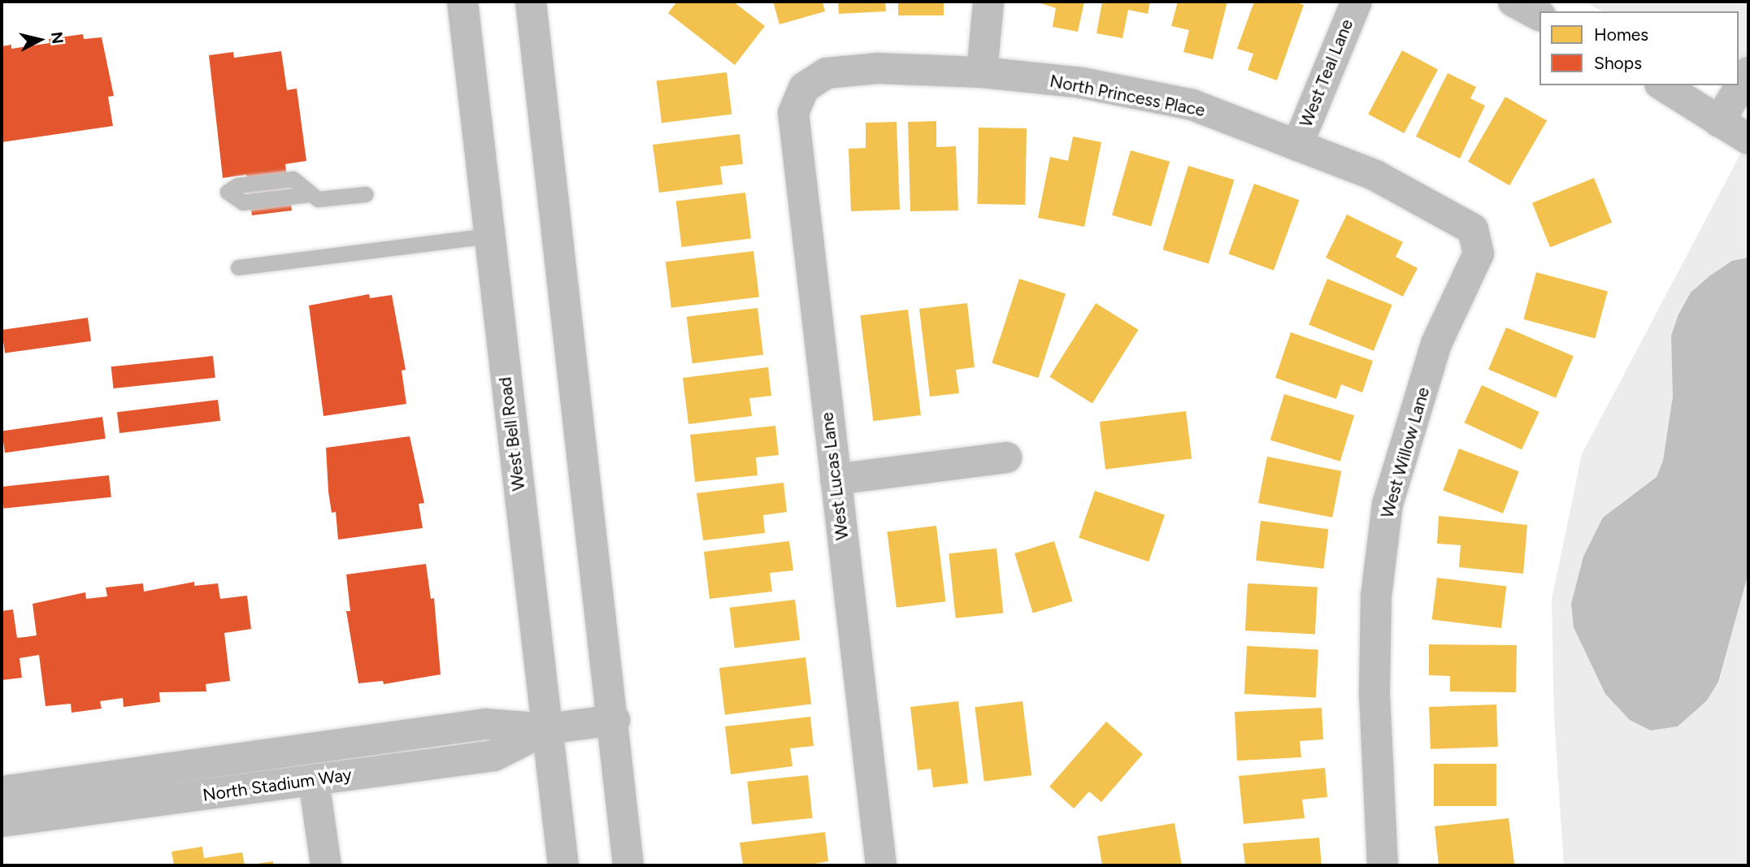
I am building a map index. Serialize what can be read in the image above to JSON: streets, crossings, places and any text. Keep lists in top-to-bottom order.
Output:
{
  "streets": {
    "street": [
      "West Teal Lane",
      "North Princess Place",
      "West Bell Road",
      "West Willow Lane",
      "West Lucas Lane",
      "North Stadium Way"
    ]
  },
  "crossings": [
    ["West Teal Lane", "North Princess Place"],
    ["North Princess Place", "West Willow Lane"],
    ["North Princess Place", "West Lucas Lane"],
    ["West Bell Road", "North Stadium Way"]
  ],
  "legend": ["Homes", "Shops"],
  "north": "right"
}
